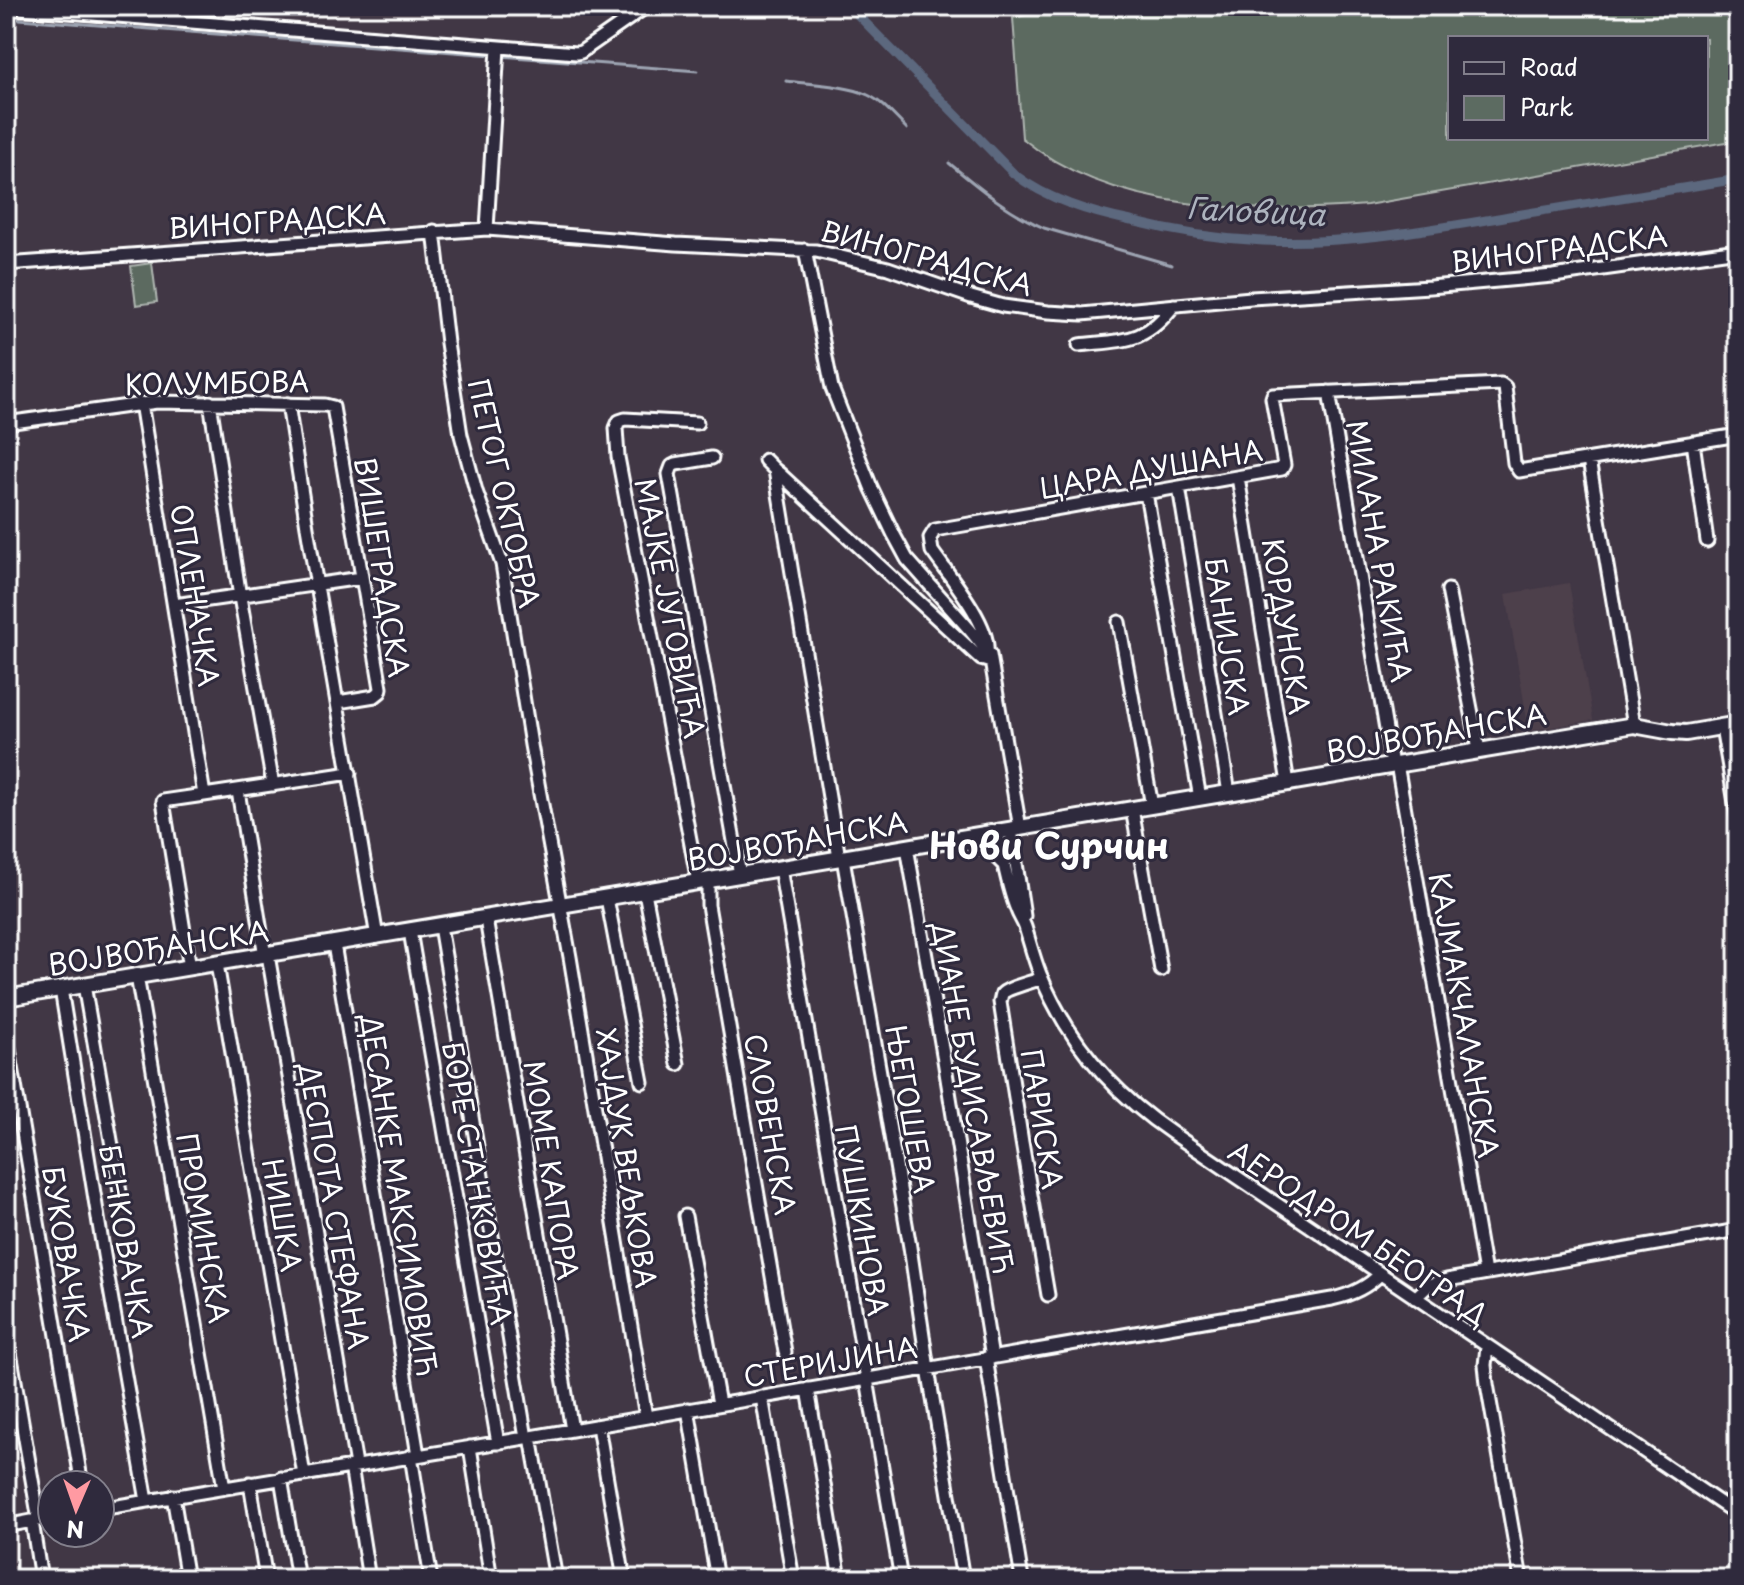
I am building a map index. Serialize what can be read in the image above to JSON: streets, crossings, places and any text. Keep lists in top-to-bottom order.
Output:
{
  "streets": {
    "main road": ["ВОЈВОЂАНСКА"],
    "street": [
      "ВИНОГРАДСКА",
      "КОЛУМБОВА",
      "ЦАРА ДУШАНА",
      "ПЕТОГ ОКТОБРА",
      "МИЛАНА РАКИЋА",
      "ВИШЕГРАДСКА",
      "ОПЛЕНАЧКА",
      "МАЈКЕ ЈУГОВИЋА",
      "КОРДУНСКА",
      "БАНИЈСКА",
      "КАЈМАКЧАЛАНСКА",
      "ДИАНЕ БУДИСАВЉЕВИЋ",
      "ЊЕГОШЕВА",
      "ПАРИСКА",
      "СЛОВЕНСКА",
      "ХАЈДУК ВЕЉКОВА",
      "МОМЕ КАПОРА",
      "БОРЕ СТАНКОВИЋА",
      "ДЕСАНКЕ МАКСИМОВИЋ",
      "ДЕСПОТА СТЕФАНА",
      "НИШКА",
      "ПУШКИНОВА",
      "ПРОМИНСКА",
      "АЕРОДРОМ БЕОГРАД",
      "БЕНКОВАЧКА",
      "БУКОВАЧКА",
      "СТЕРИЈИНА"
    ]
  },
  "crossings": [
    ["ВИНОГРАДСКА", "ПЕТОГ ОКТОБРА"],
    ["КОЛУМБОВА", "ВИШЕГРАДСКА"],
    ["КОЛУМБОВА", "ОПЛЕНАЧКА"],
    ["ЦАРА ДУШАНА", "МИЛАНА РАКИЋА"],
    ["ЦАРА ДУШАНА", "КОРДУНСКА"],
    ["ЦАРА ДУШАНА", "БАНИЈСКА"],
    ["ПЕТОГ ОКТОБРА", "ВОЈВОЂАНСКА"],
    ["ПЕТОГ ОКТОБРА", "ХАЈДУК ВЕЉКОВА"],
    ["МИЛАНА РАКИЋА", "ВОЈВОЂАНСКА"],
    ["МИЛАНА РАКИЋА", "КАЈМАКЧАЛАНСКА"],
    ["МАЈКЕ ЈУГОВИЋА", "ВОЈВОЂАНСКА"],
    ["МАЈКЕ ЈУГОВИЋА", "СЛОВЕНСКА"],
    ["КОРДУНСКА", "ВОЈВОЂАНСКА"],
    ["БАНИЈСКА", "ВОЈВОЂАНСКА"],
    ["ВОЈВОЂАНСКА", "КАЈМАКЧАЛАНСКА"],
    ["ВОЈВОЂАНСКА", "ДИАНЕ БУДИСАВЉЕВИЋ"],
    ["ВОЈВОЂАНСКА", "ЊЕГОШЕВА"],
    ["ВОЈВОЂАНСКА", "СЛОВЕНСКА"],
    ["ВОЈВОЂАНСКА", "ХАЈДУК ВЕЉКОВА"],
    ["ВОЈВОЂАНСКА", "МОМЕ КАПОРА"],
    ["ВОЈВОЂАНСКА", "БОРЕ СТАНКОВИЋА"],
    ["ВОЈВОЂАНСКА", "ДЕСАНКЕ МАКСИМОВИЋ"],
    ["ВОЈВОЂАНСКА", "ДЕСПОТА СТЕФАНА"],
    ["ВОЈВОЂАНСКА", "НИШКА"],
    ["ВОЈВОЂАНСКА", "ПУШКИНОВА"],
    ["ВОЈВОЂАНСКА", "ПРОМИНСКА"],
    ["ВОЈВОЂАНСКА", "АЕРОДРОМ БЕОГРАД"],
    ["ВОЈВОЂАНСКА", "БЕНКОВАЧКА"],
    ["ДИАНЕ БУДИСАВЉЕВИЋ", "СТЕРИЈИНА"],
    ["ЊЕГОШЕВА", "СТЕРИЈИНА"],
    ["ПАРИСКА", "АЕРОДРОМ БЕОГРАД"],
    ["ХАЈДУК ВЕЉКОВА", "СТЕРИЈИНА"],
    ["МОМЕ КАПОРА", "СТЕРИЈИНА"],
    ["БОРЕ СТАНКОВИЋА", "СТЕРИЈИНА"],
    ["ДЕСАНКЕ МАКСИМОВИЋ", "СТЕРИЈИНА"],
    ["ДЕСПОТА СТЕФАНА", "СТЕРИЈИНА"],
    ["НИШКА", "СТЕРИЈИНА"],
    ["ПУШКИНОВА", "СТЕРИЈИНА"],
    ["ПРОМИНСКА", "СТЕРИЈИНА"],
    ["АЕРОДРОМ БЕОГРАД", "СТЕРИЈИНА"],
    ["БЕНКОВАЧКА", "СТЕРИЈИНА"]
  ],
  "districts": ["Нови Сурчин"],
  "water": ["Галовица"],
  "legend": ["Road", "Park"],
  "north": "bottom"
}
